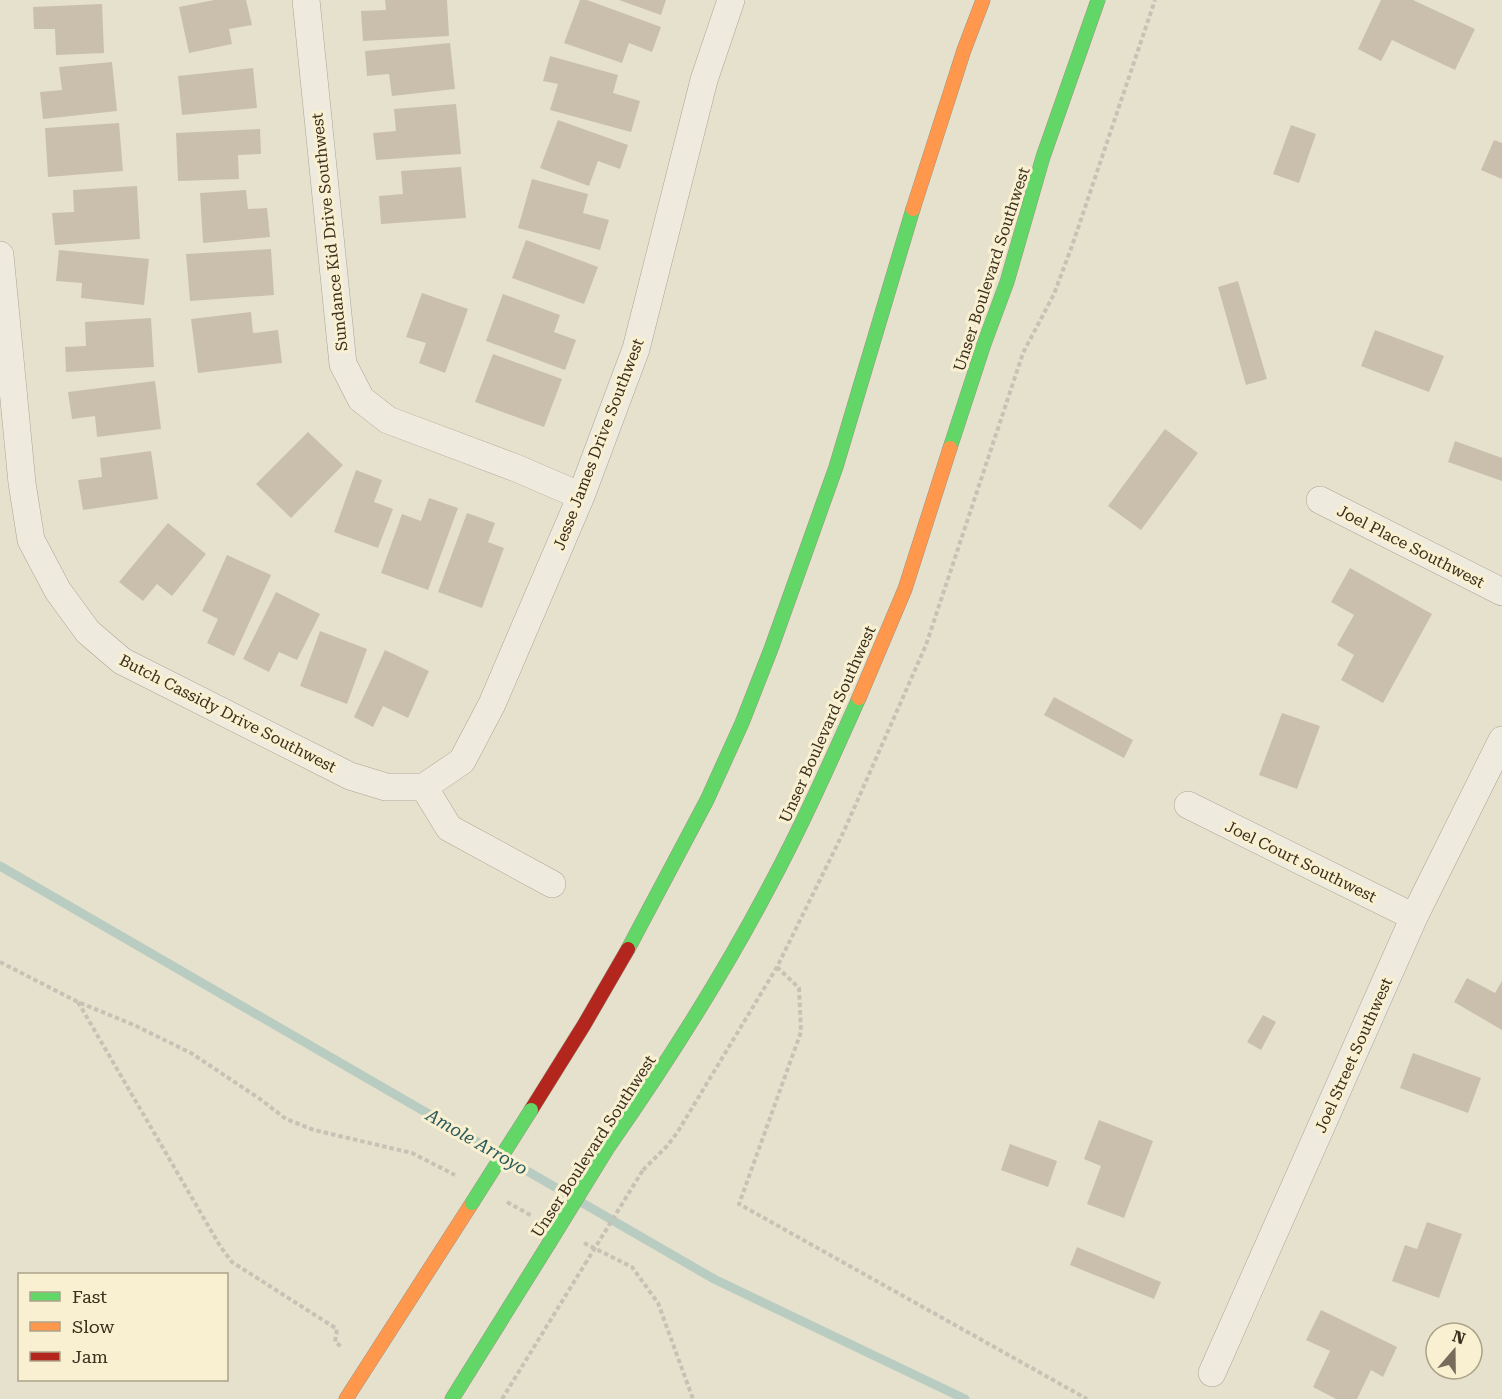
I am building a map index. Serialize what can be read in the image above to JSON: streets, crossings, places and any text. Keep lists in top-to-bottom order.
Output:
{
  "streets": {
    "main road": ["Unser Boulevard Southwest"],
    "street": [
      "Sundance Kid Drive Southwest",
      "Jesse James Drive Southwest",
      "Joel Place Southwest",
      "Butch Cassidy Drive Southwest",
      "Joel Court Southwest",
      "Joel Street Southwest"
    ]
  },
  "crossings": [
    ["Sundance Kid Drive Southwest", "Jesse James Drive Southwest"],
    ["Jesse James Drive Southwest", "Butch Cassidy Drive Southwest"],
    ["Joel Court Southwest", "Joel Street Southwest"]
  ],
  "water": ["Amole Arroyo"],
  "legend": ["Fast", "Slow", "Jam"],
  "north": "top"
}
